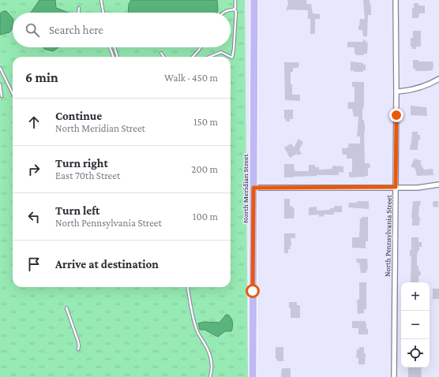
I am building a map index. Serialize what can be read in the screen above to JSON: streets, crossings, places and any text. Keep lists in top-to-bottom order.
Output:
{
  "streets": {
    "main road": ["North Meridian Street"],
    "street": ["North Pennsylvania Street"]
  },
  "page": {
    "search": "Search here",
    "heading": ["6 min", "Walk · 450 m"],
    "list": [
      ["Continue", "North Meridian Street", "150 m"],
      ["Turn right", "East 70th Street", "200 m"],
      ["Turn left", "North Pennsylvania Street", "100 m"],
      "Arrive at destination"
    ],
    "map_buttons": ["+", "−"]
  }
}
